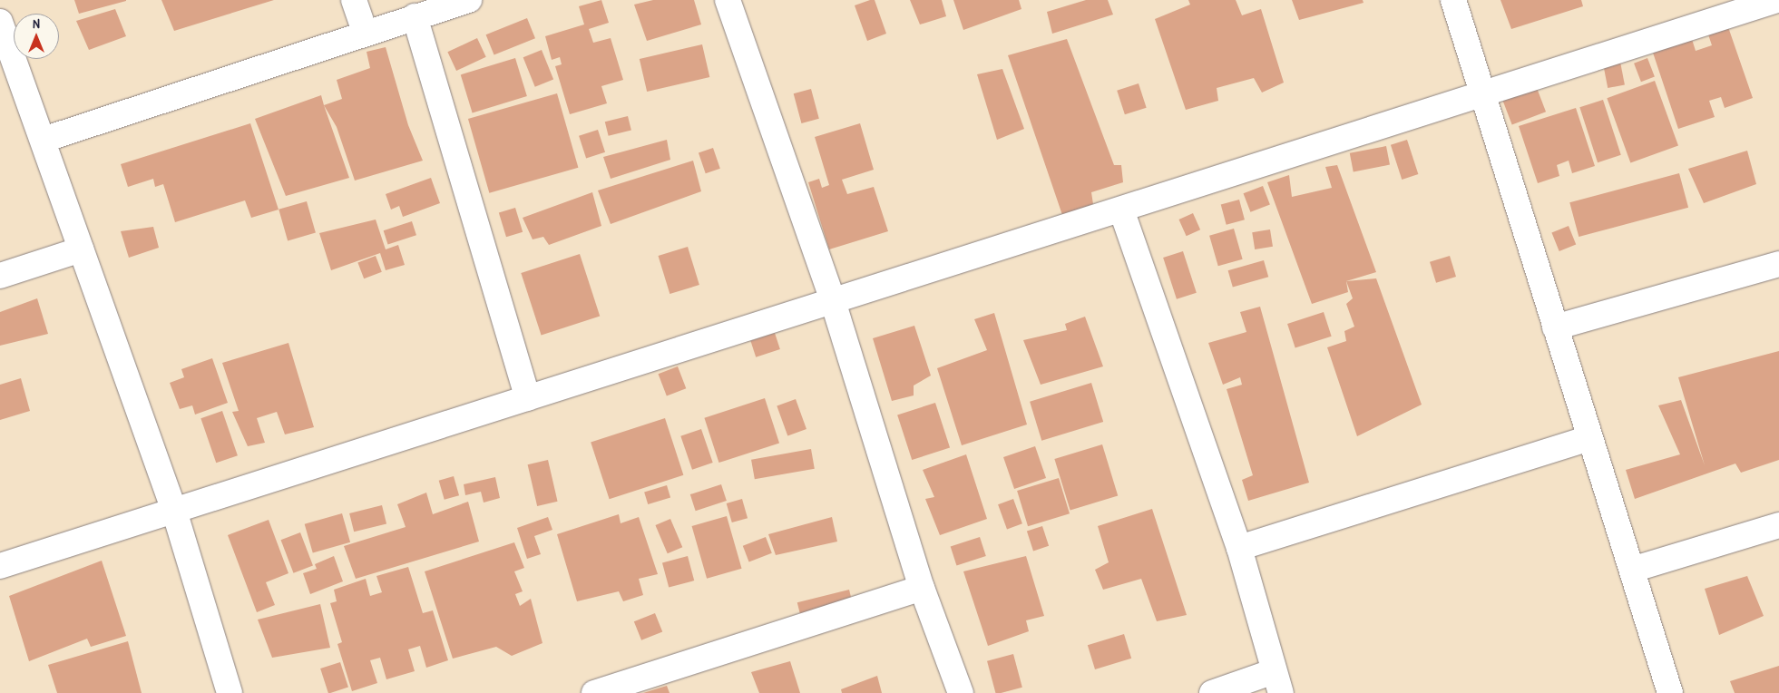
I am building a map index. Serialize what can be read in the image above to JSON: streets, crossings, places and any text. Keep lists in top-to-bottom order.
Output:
{
  "north": "top"
}
